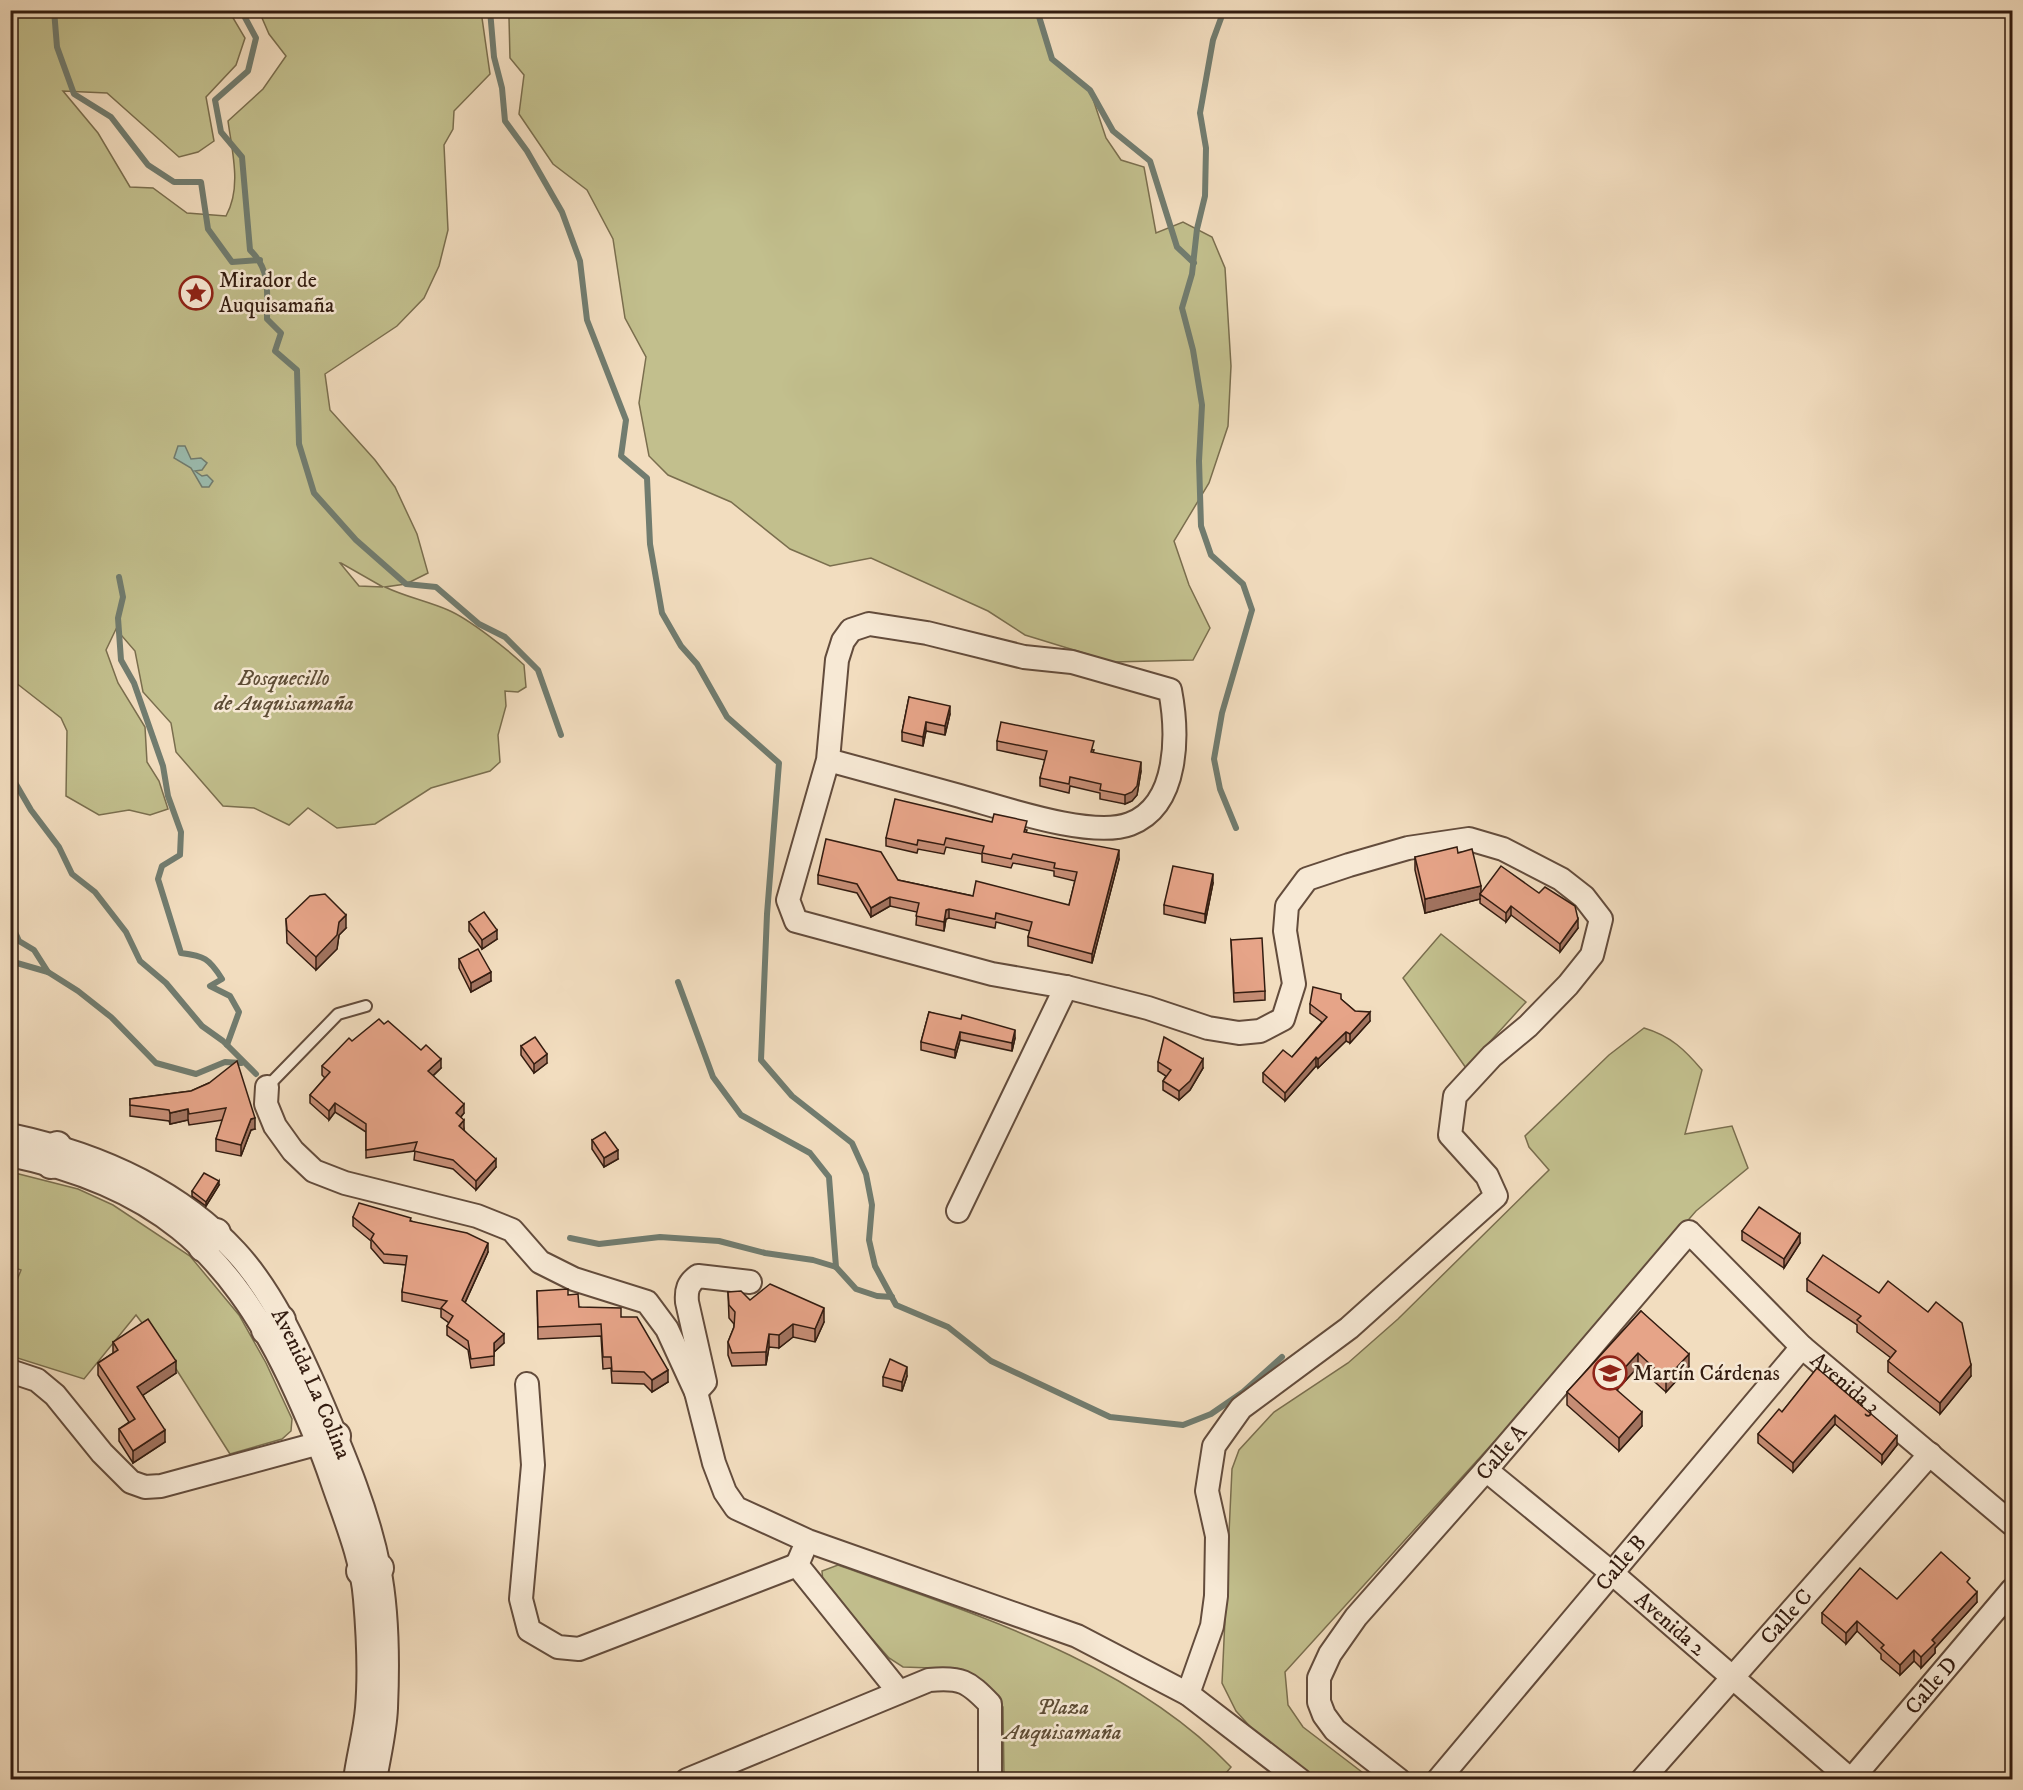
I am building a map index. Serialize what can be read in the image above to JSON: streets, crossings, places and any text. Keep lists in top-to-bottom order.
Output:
{
  "streets": {
    "street": [
      "Avenida La Colina",
      "Avenida 3",
      "Calle A",
      "Calle B",
      "Calle C",
      "Avenida 2",
      "Calle D"
    ]
  },
  "crossings": [
    ["Avenida 3", "Calle A"],
    ["Avenida 3", "Calle B"],
    ["Avenida 3", "Calle C"],
    ["Calle A", "Avenida 2"],
    ["Calle B", "Avenida 2"],
    ["Calle C", "Avenida 2"],
    ["Avenida 2", "Calle D"]
  ],
  "parks": ["Bosquecillo de Auquisamaña", "Plaza Auquisamaña"],
  "places": {
    "place": ["Mirador de Auquisamaña"],
    "school or university": ["Martín Cárdenas"]
  }
}
